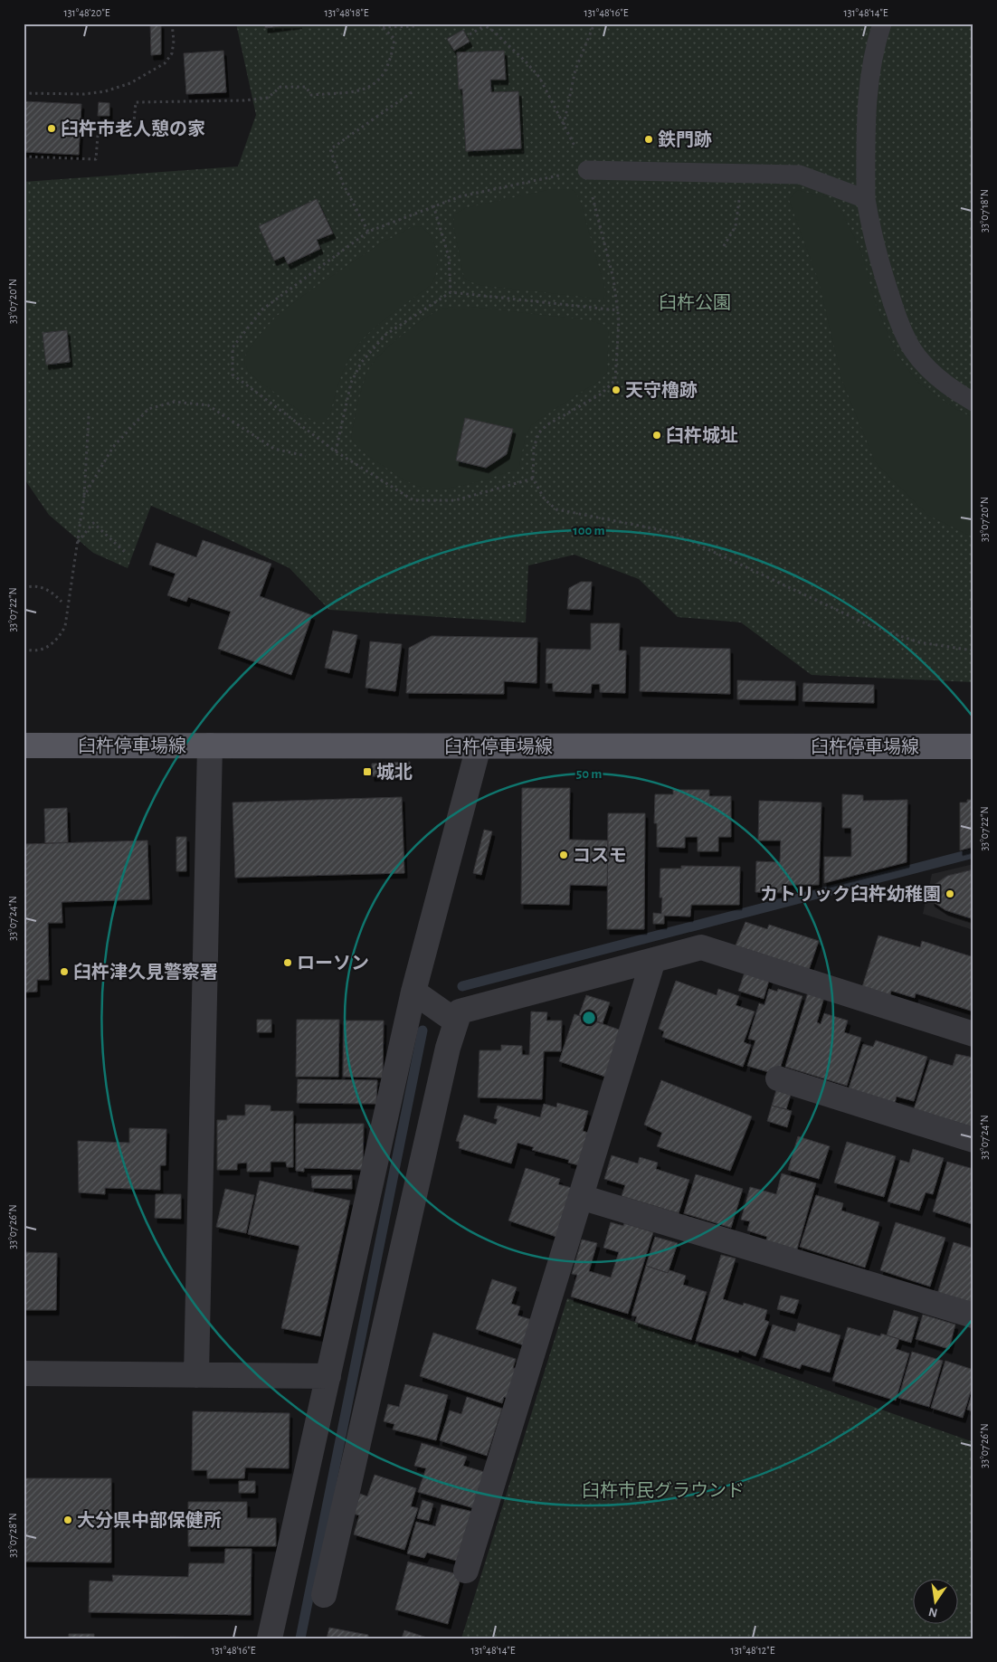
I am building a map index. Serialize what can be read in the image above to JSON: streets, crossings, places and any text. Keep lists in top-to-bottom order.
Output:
{
  "streets": {
    "main road": ["臼杵停車場線"]
  },
  "parks": ["臼杵公園", "臼杵市民グラウンド"],
  "places": {
    "other": [
      "臼杵市老人憩の家",
      "鉄門跡",
      "天守櫓跡",
      "臼杵城址",
      "コスモ",
      "カトリック臼杵幼稚園",
      "ローソン",
      "臼杵津久見警察署",
      "大分県中部保健所"
    ],
    "transit": ["城北"]
  },
  "north": "bottom",
  "coordinates": [
    "131°48'20\"E",
    "131°48'18\"E",
    "131°48'16\"E",
    "131°48'14\"E",
    "33°07'18\"N",
    "33°07'20\"N",
    "33°07'22\"N",
    "33°07'24\"N",
    "33°07'26\"N",
    "33°07'28\"N",
    "131°48'12\"E"
  ],
  "rings": ["100 m", "50 m"]
}
